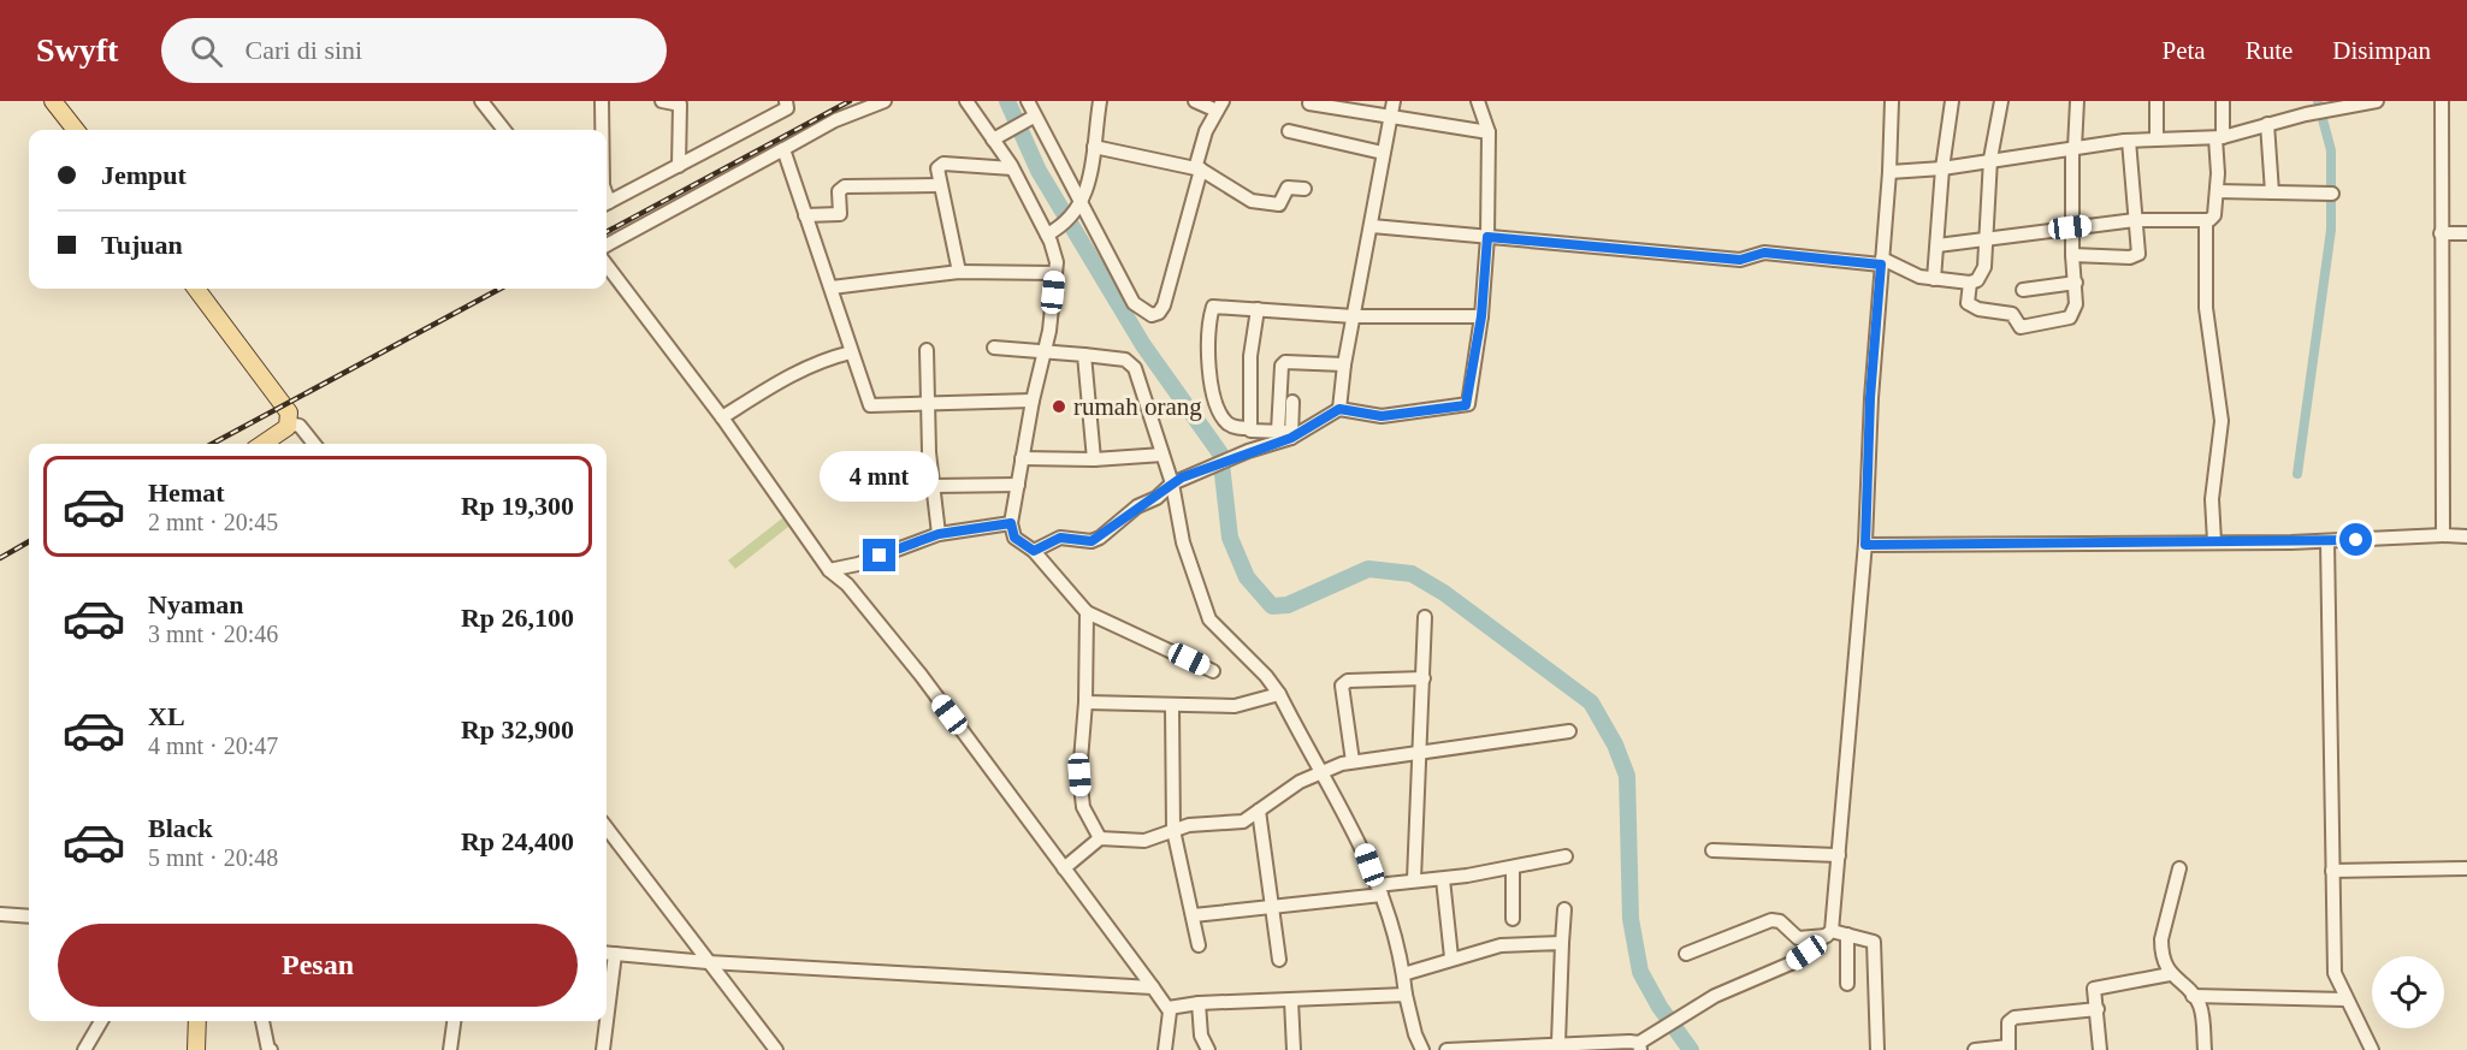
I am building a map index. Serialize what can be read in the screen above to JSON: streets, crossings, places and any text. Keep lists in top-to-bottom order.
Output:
{
  "places": ["rumah orang"],
  "page": {
    "header": "Swyft",
    "search": "Cari di sini",
    "nav": ["Peta", "Rute", "Disimpan"],
    "banner": ["Jemput", "Tujuan"],
    "bubble": "4 mnt",
    "list": [
      {
        "name": "Hemat",
        "note": "2 mnt · 20:45",
        "value": "Rp 19,300"
      },
      {
        "name": "Nyaman",
        "note": "3 mnt · 20:46",
        "value": "Rp 26,100"
      },
      {
        "name": "XL",
        "note": "4 mnt · 20:47",
        "value": "Rp 32,900"
      },
      {
        "name": "Black",
        "note": "5 mnt · 20:48",
        "value": "Rp 24,400"
      }
    ],
    "buttons": "Pesan"
  }
}
